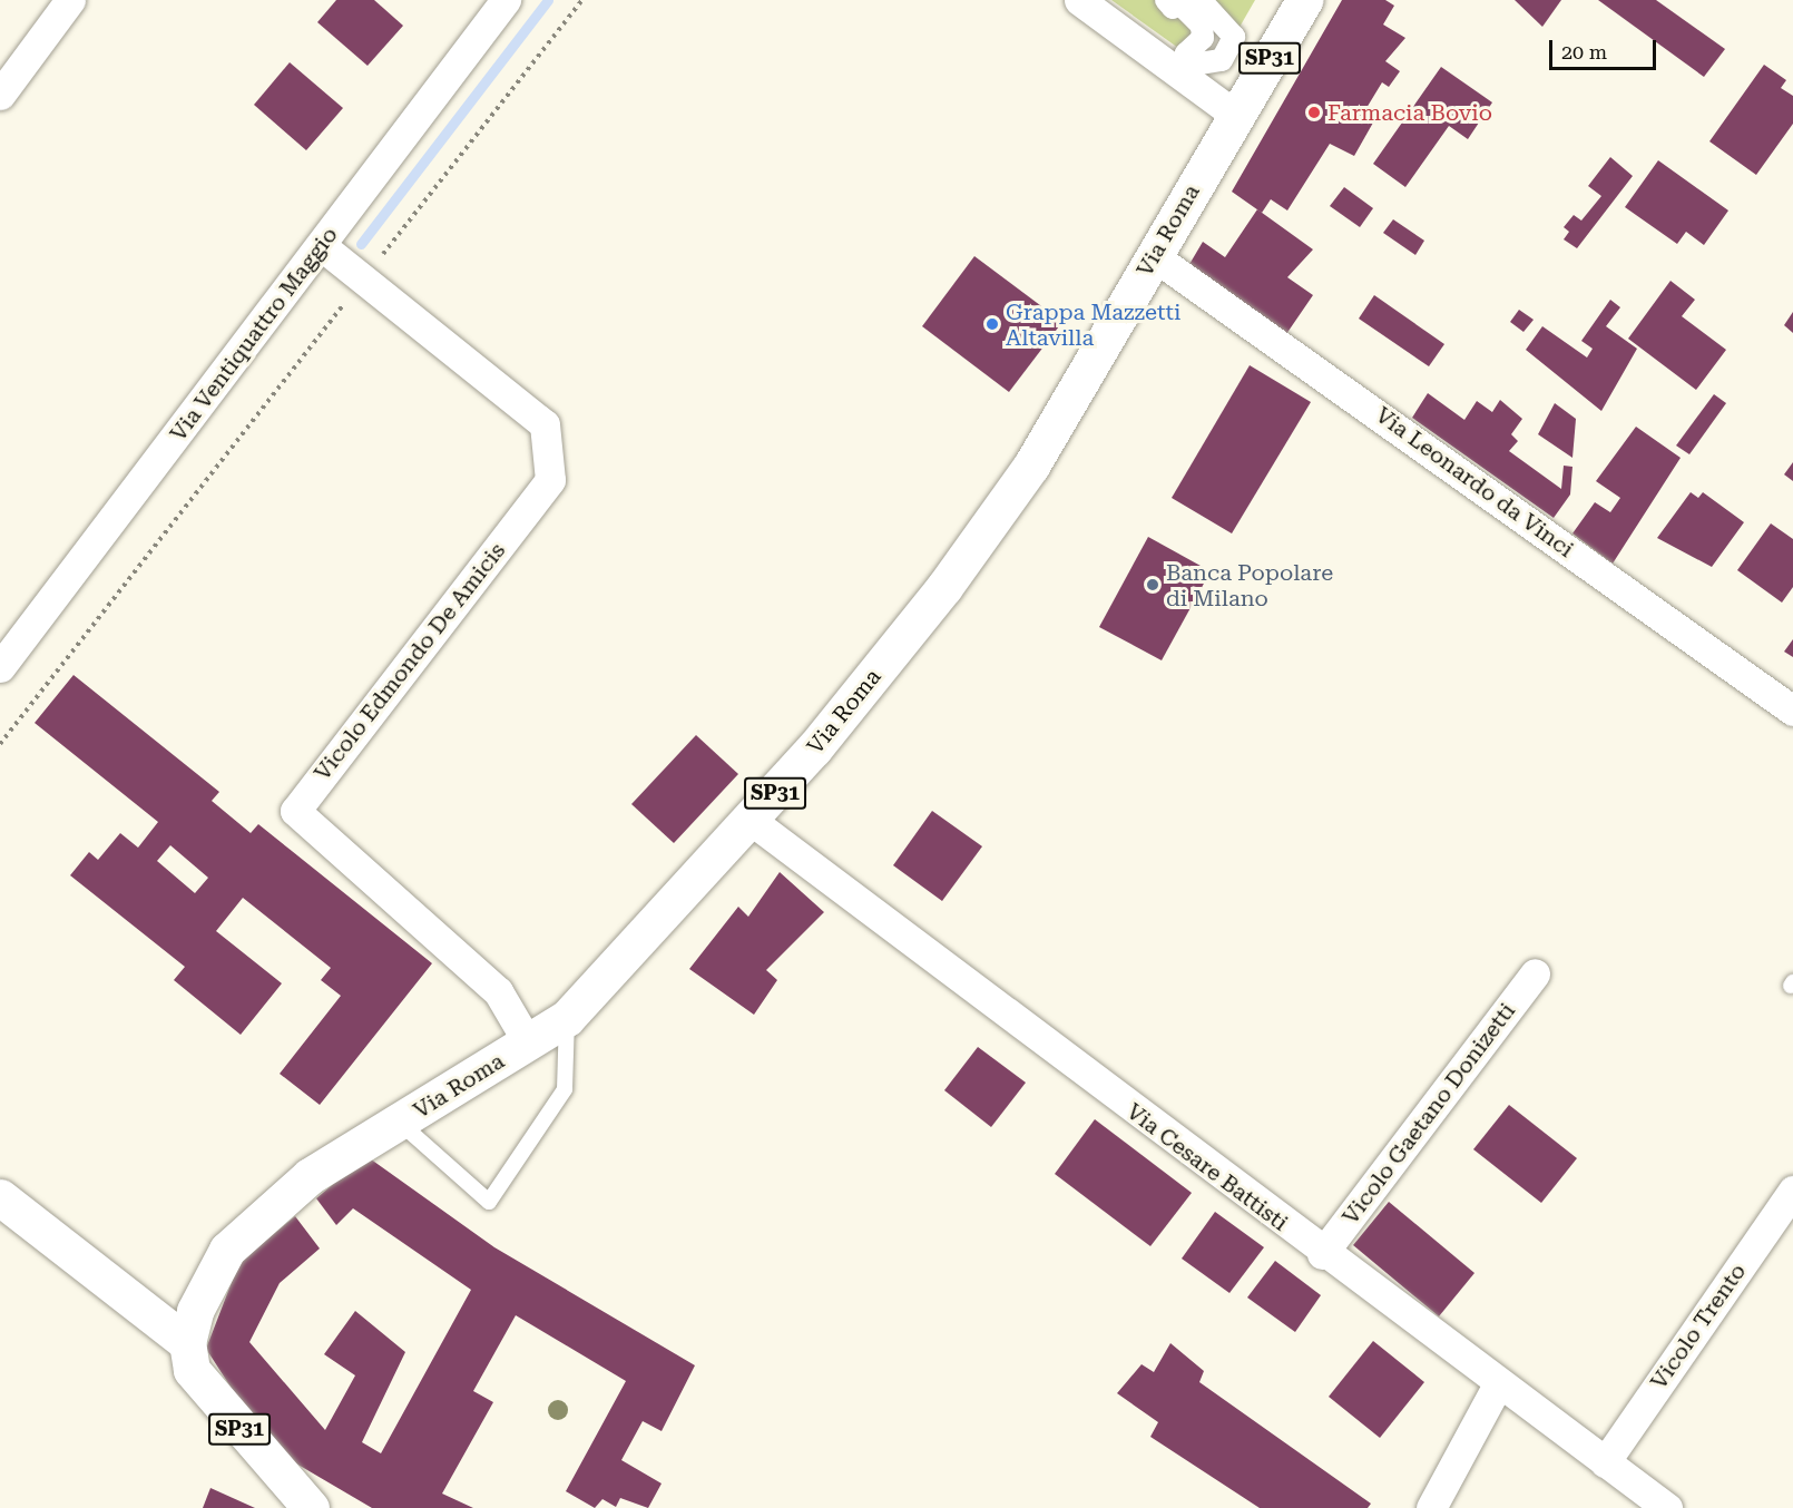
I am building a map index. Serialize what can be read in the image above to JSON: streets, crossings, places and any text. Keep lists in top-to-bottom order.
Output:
{
  "streets": {
    "main road": ["SP31", "Via Roma"],
    "street": [
      "Via Ventiquattro Maggio",
      "Via Leonardo da Vinci",
      "Vicolo Edmondo De Amicis",
      "Vicolo Gaetano Donizetti",
      "Via Cesare Battisti",
      "Vicolo Trento"
    ]
  },
  "crossings": [
    ["SP31", "Via Roma"],
    ["Via Roma", "Via Leonardo da Vinci"],
    ["Via Roma", "Vicolo Edmondo De Amicis"],
    ["Via Roma", "Via Cesare Battisti"],
    ["Via Ventiquattro Maggio", "Vicolo Edmondo De Amicis"],
    ["Vicolo Gaetano Donizetti", "Via Cesare Battisti"],
    ["Via Cesare Battisti", "Vicolo Trento"]
  ],
  "places": ["Farmacia Bovio", "Grappa Mazzetti Altavilla", "Banca Popolare di Milano"],
  "scale_bar": "20 m"
}
